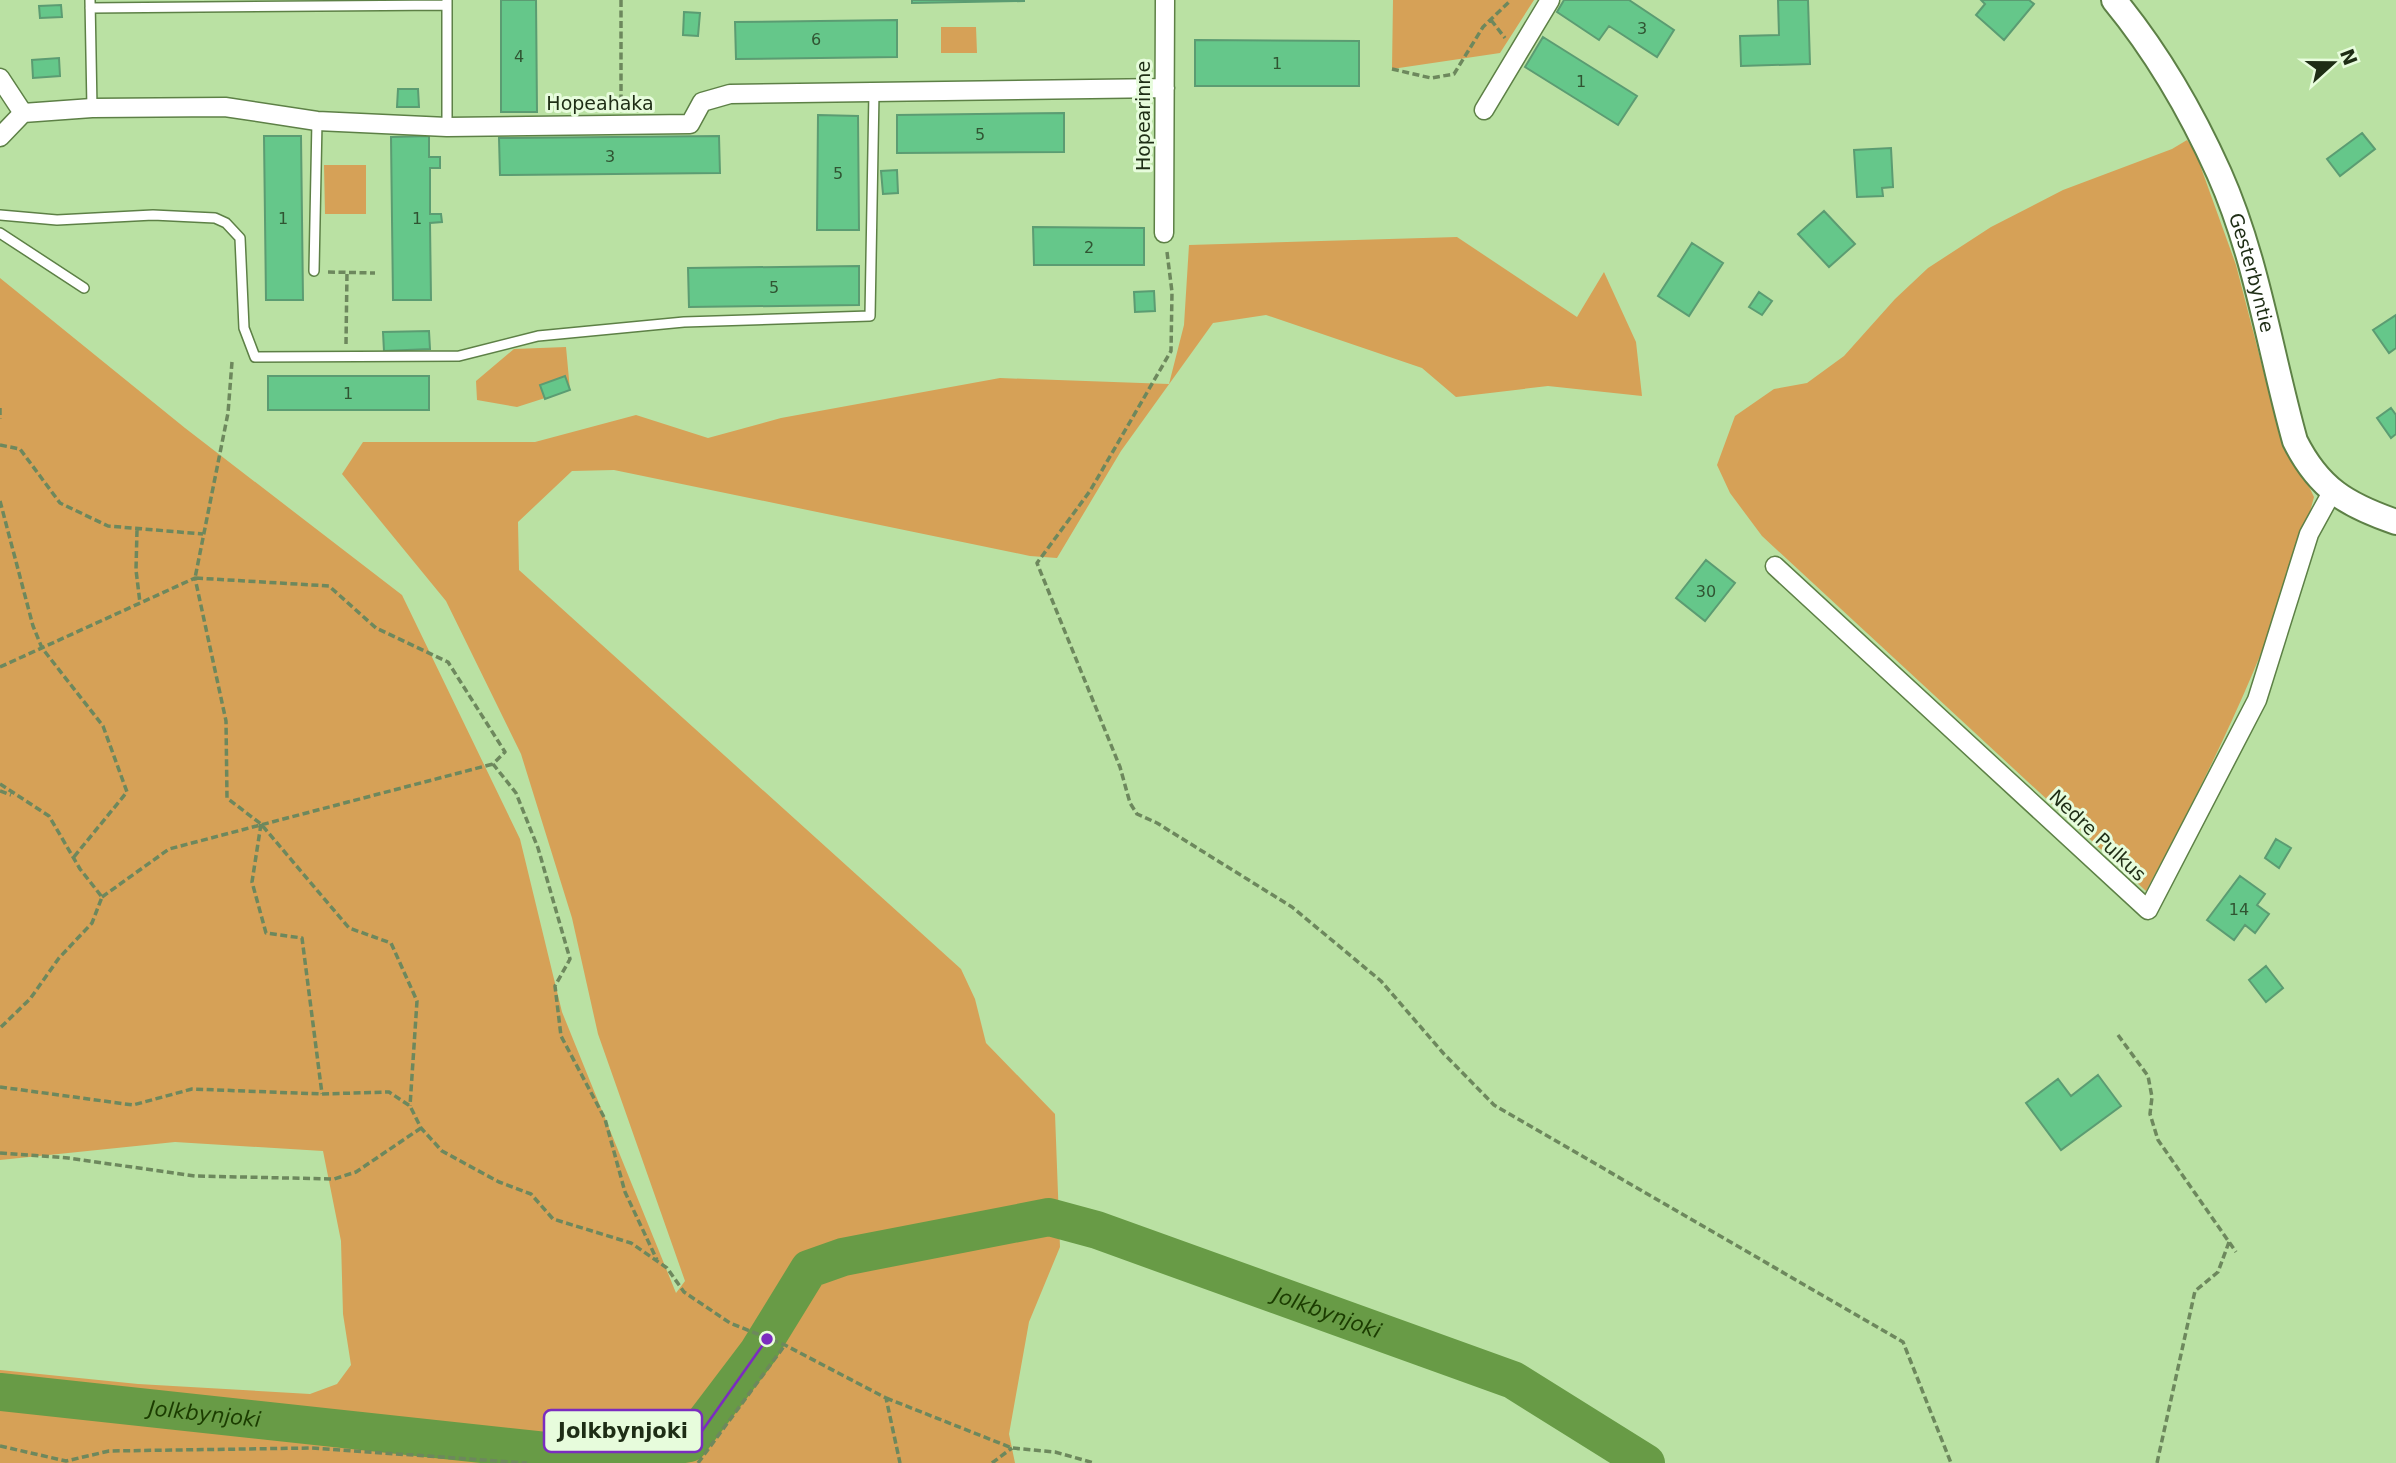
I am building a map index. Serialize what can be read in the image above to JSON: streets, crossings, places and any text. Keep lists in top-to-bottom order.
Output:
{
  "streets": {
    "street": [
      "Hopeahaka",
      "Hopearinne",
      "Gesterbyntie",
      "Nedre Pulkus"
    ]
  },
  "crossings": [
    ["Hopeahaka", "Hopearinne"],
    ["Gesterbyntie", "Nedre Pulkus"]
  ],
  "water": ["Jolkbynjoki"],
  "places": ["Jolkbynjoki"],
  "house_numbers": [
    "3",
    "6",
    "4",
    "1",
    "1",
    "5",
    "3",
    "5",
    "1",
    "1",
    "2",
    "5",
    "1",
    "30",
    "14"
  ],
  "north": "right"
}
